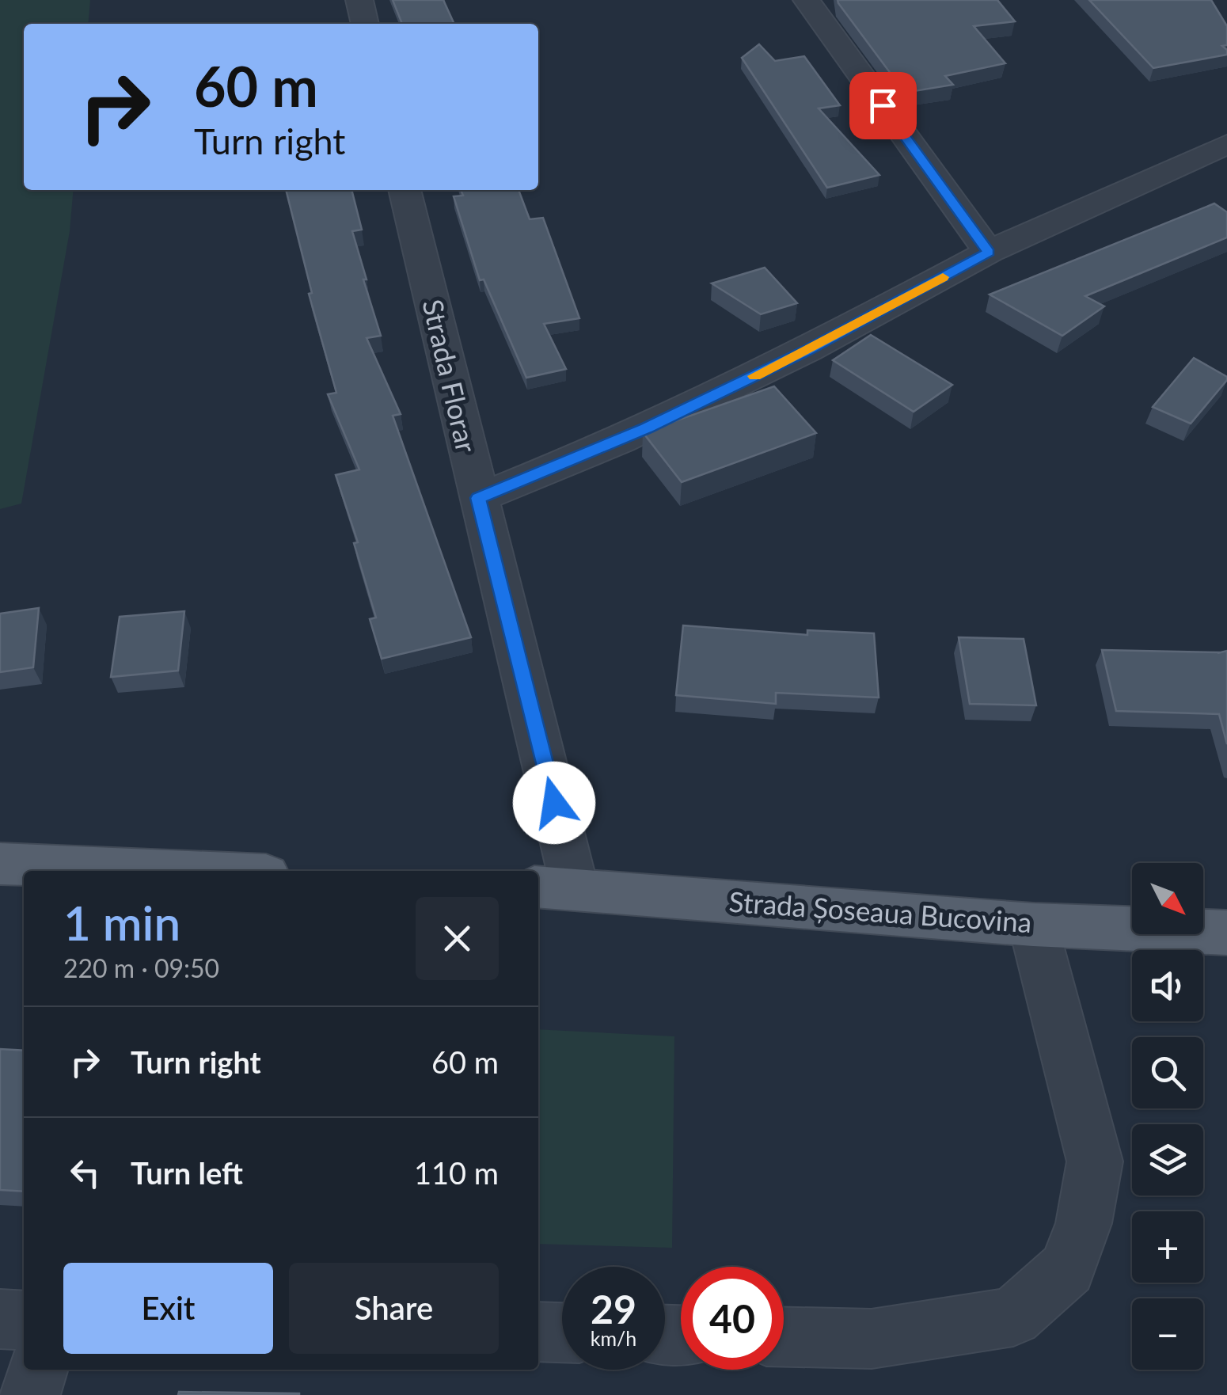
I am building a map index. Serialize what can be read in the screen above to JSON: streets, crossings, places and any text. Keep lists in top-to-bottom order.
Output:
{
  "streets": {
    "main road": ["Strada Șoseaua Bucovina"],
    "street": ["Strada Florar"]
  },
  "crossings": [
    ["Strada Florar", "Strada Șoseaua Bucovina"]
  ],
  "north": "bottom right",
  "page": {
    "turn": ["60 m", "Turn right"],
    "map_buttons": ["+", "−"],
    "heading": ["1 min", "220 m · 09:50"],
    "list": [
      {
        "name": "Turn right",
        "value": "60 m"
      },
      {
        "name": "Turn left",
        "value": "110 m"
      }
    ],
    "buttons": ["Exit", "Share"],
    "speed": "29 km/h",
    "limit": "40"
  }
}
